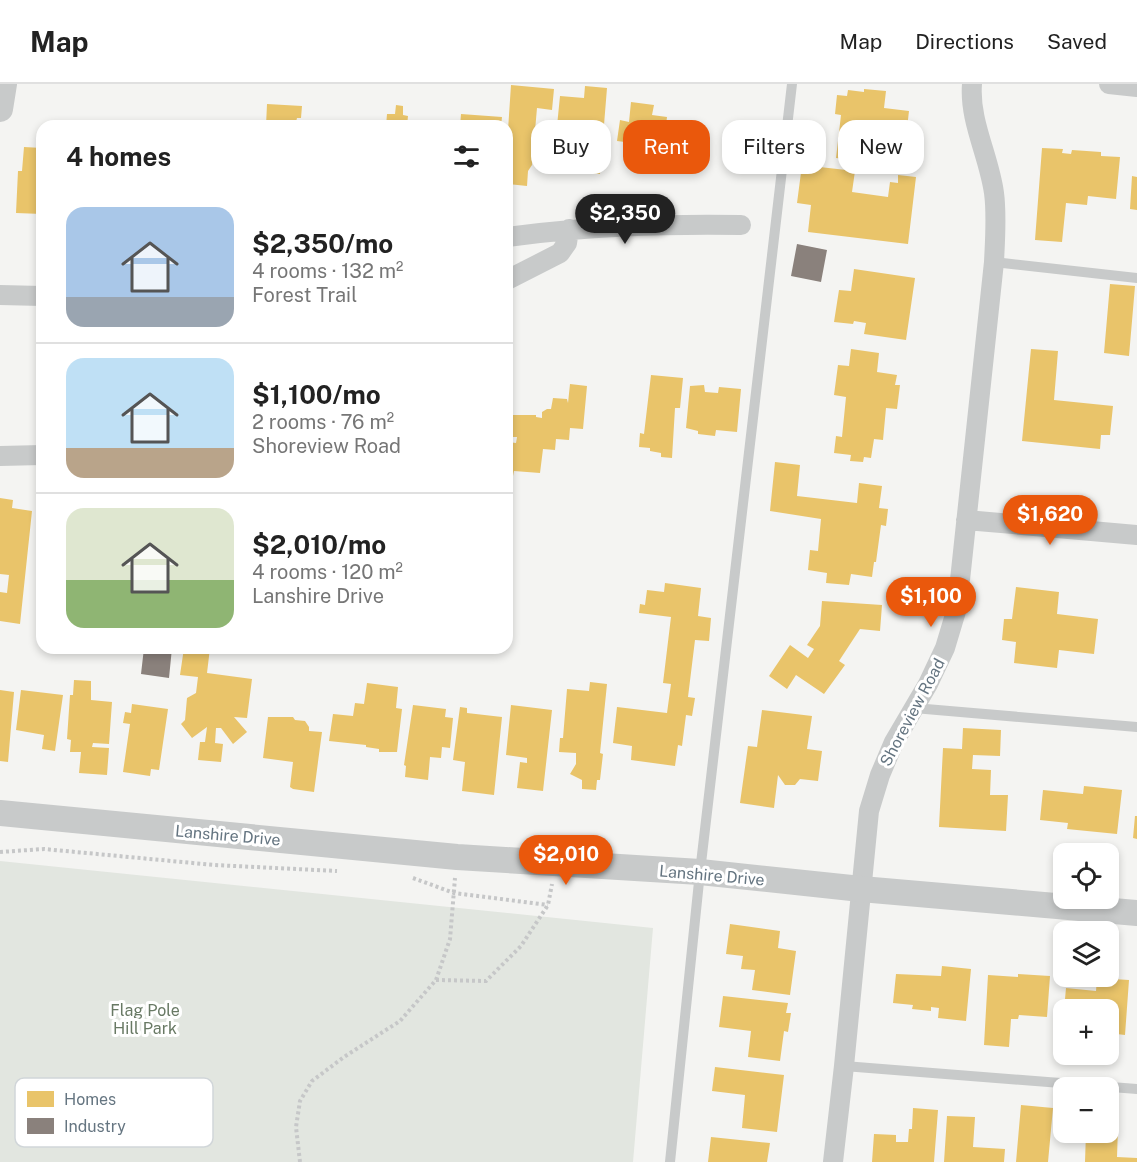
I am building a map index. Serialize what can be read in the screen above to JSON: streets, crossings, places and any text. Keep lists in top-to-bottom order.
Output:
{
  "streets": {
    "street": ["Shoreview Road", "Lanshire Drive"]
  },
  "crossings": [
    ["Shoreview Road", "Lanshire Drive"]
  ],
  "parks": ["Flag Pole Hill Park"],
  "legend": ["Homes", "Industry"],
  "page": {
    "header": "Map",
    "nav": ["Map", "Directions", "Saved"],
    "chip": [
      "Buy",
      "Rent",
      "Filters",
      "New"
    ],
    "heading": "4 homes",
    "list": [
      {
        "name": "$2,350/mo",
        "note": "4 rooms · 132 m² · Forest Trail"
      },
      {
        "name": "$1,100/mo",
        "note": "2 rooms · 76 m² · Shoreview Road"
      },
      {
        "name": "$2,010/mo",
        "note": "4 rooms · 120 m² · Lanshire Drive"
      }
    ],
    "price": [
      "$2,350",
      "$1,620",
      "$1,100",
      "$2,010"
    ],
    "map_buttons": ["+", "−"]
  }
}
